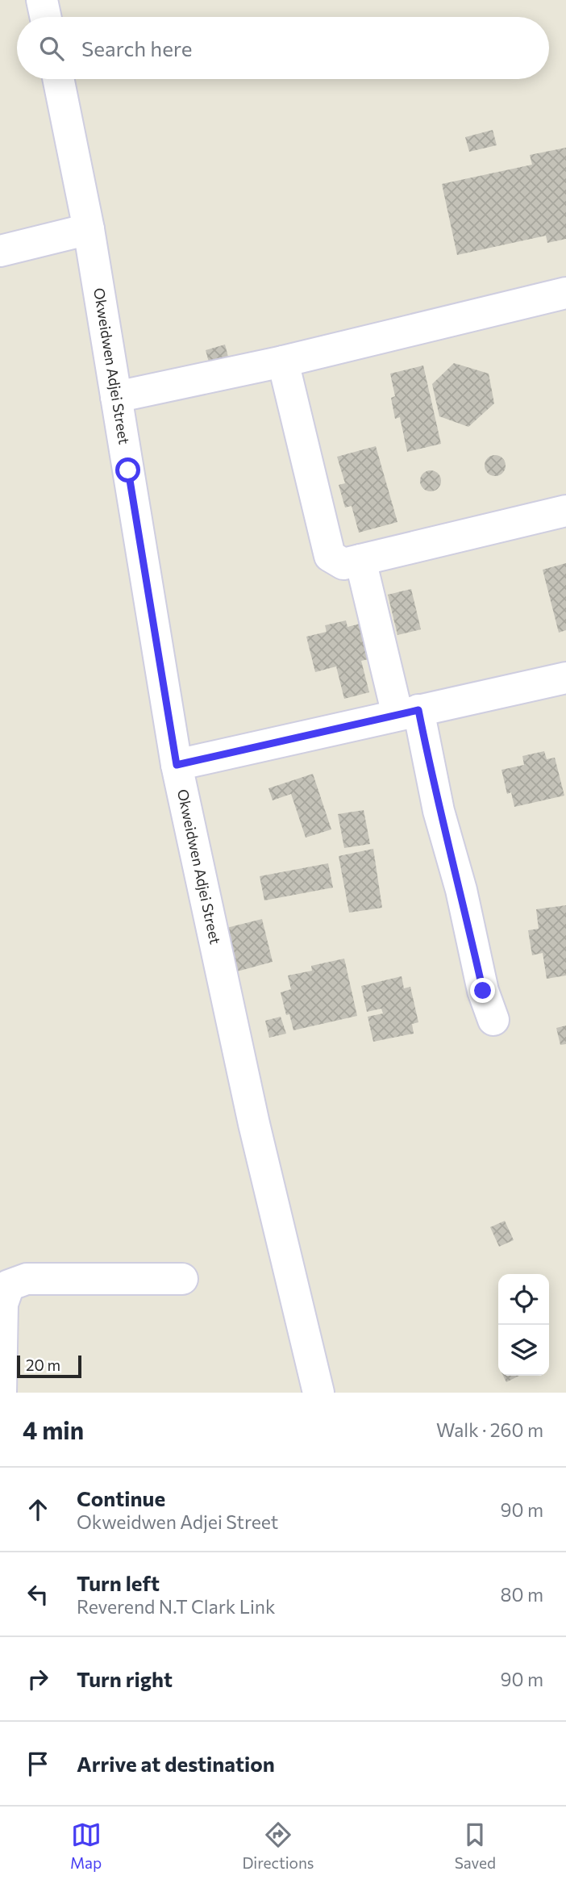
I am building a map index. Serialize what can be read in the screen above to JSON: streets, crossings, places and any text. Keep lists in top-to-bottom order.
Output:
{
  "streets": {
    "street": ["Okweidwen Adjei Street"]
  },
  "scale_bar": "20 m",
  "page": {
    "search": "Search here",
    "scale": "20 m",
    "heading": ["4 min", "Walk · 260 m"],
    "list": [
      ["Continue", "Okweidwen Adjei Street", "90 m"],
      ["Turn left", "Reverend N.T Clark Link", "80 m"],
      ["Turn right", "90 m"],
      "Arrive at destination"
    ],
    "nav": ["Map", "Directions", "Saved"]
  }
}
